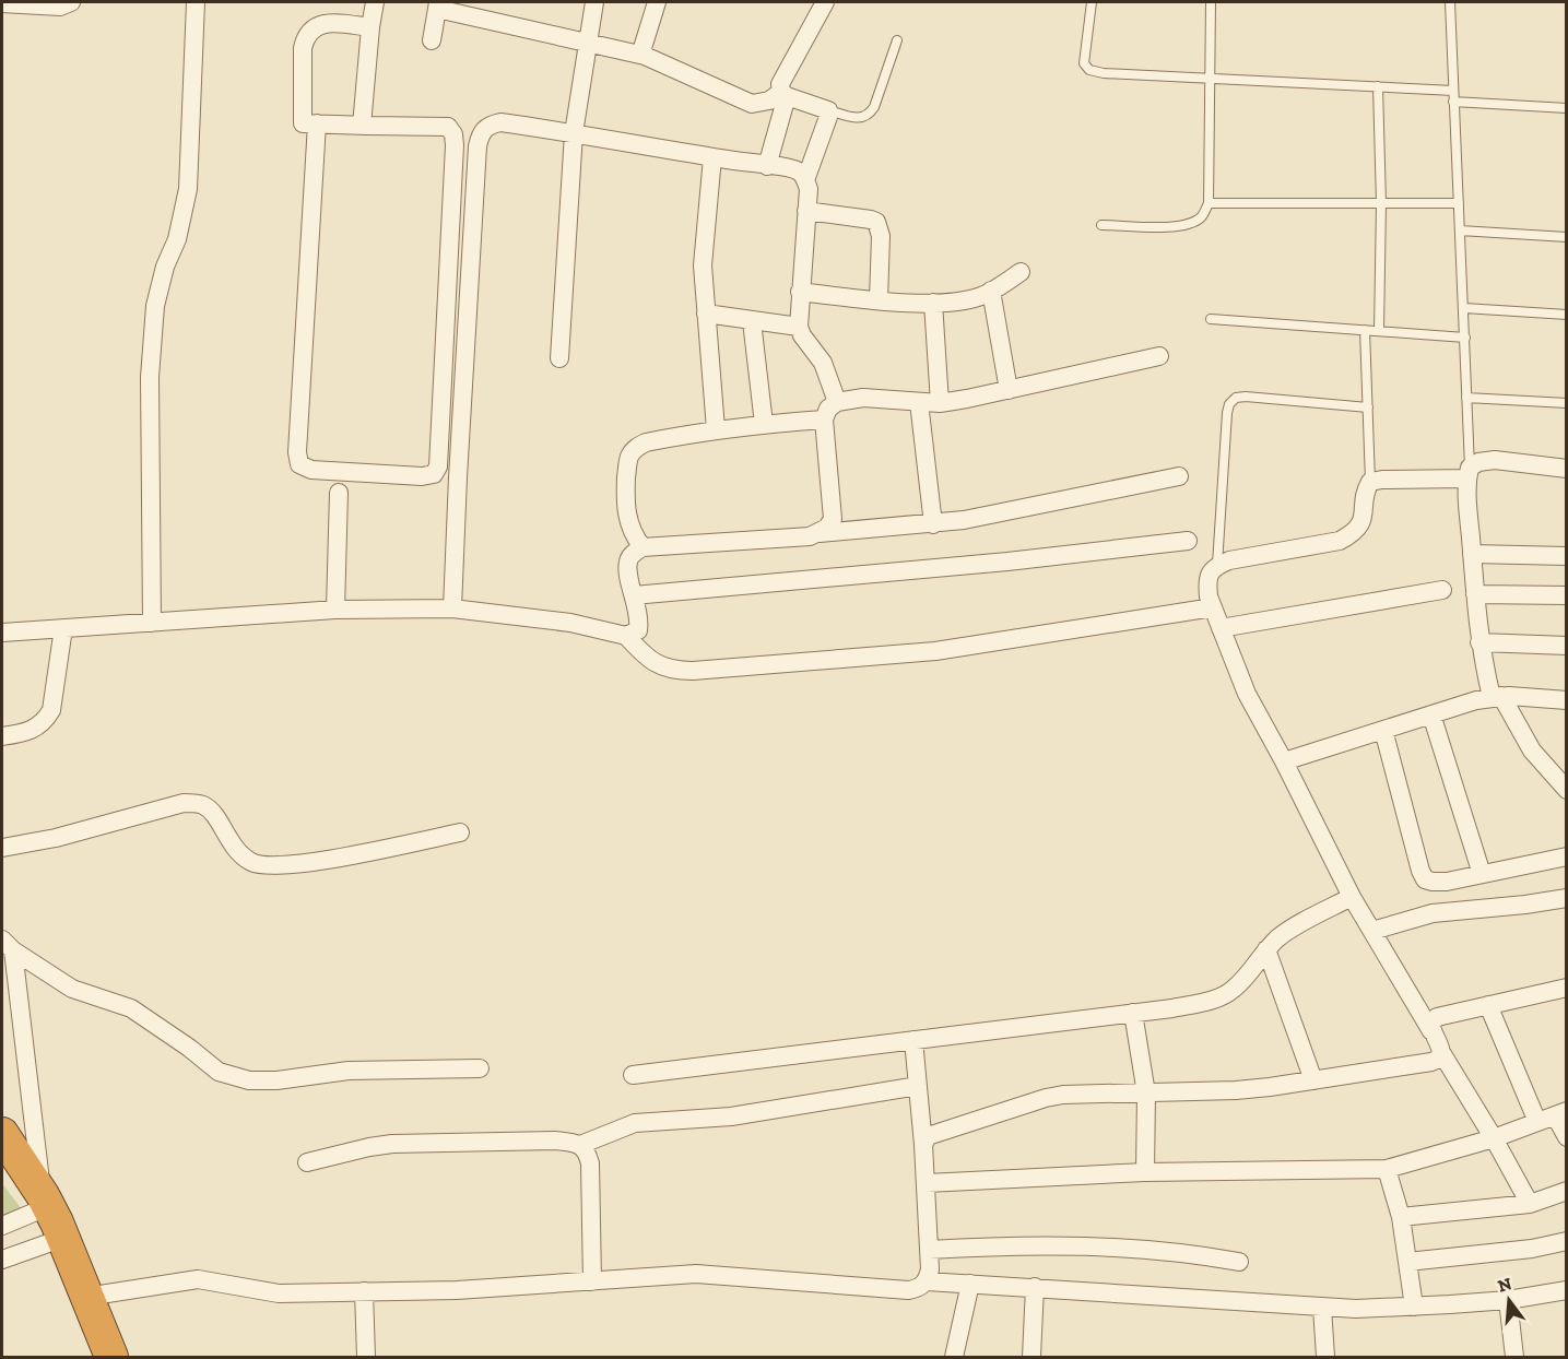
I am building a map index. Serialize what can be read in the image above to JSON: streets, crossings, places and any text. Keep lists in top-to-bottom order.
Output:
{
  "north": "top"
}
